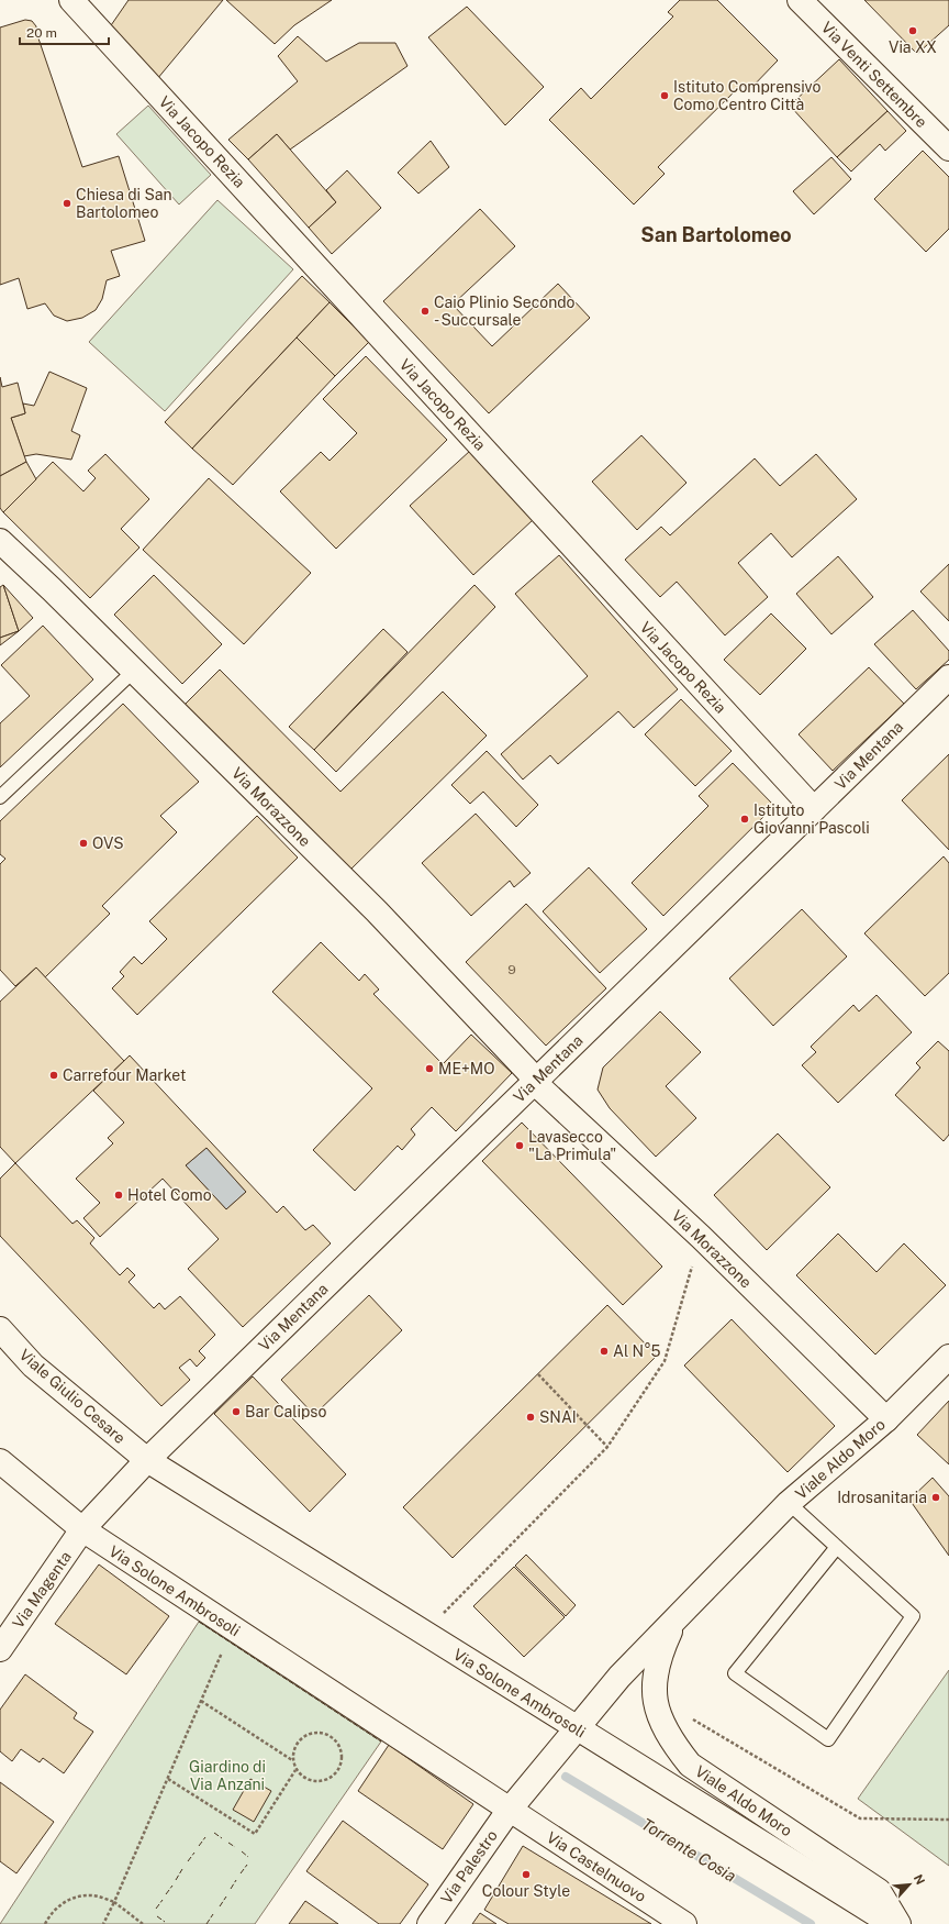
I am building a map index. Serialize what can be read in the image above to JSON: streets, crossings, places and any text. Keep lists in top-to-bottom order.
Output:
{
  "streets": {
    "street": [
      "Via Venti Settembre",
      "Via Jacopo Rezia",
      "Via Mentana",
      "Via Morazzone",
      "Viale Giulio Cesare",
      "Viale Aldo Moro",
      "Via Magenta",
      "Via Solone Ambrosoli",
      "Via Palestro",
      "Via Castelnuovo"
    ]
  },
  "crossings": [
    ["Via Jacopo Rezia", "Via Mentana"],
    ["Via Mentana", "Via Morazzone"],
    ["Via Mentana", "Viale Giulio Cesare"],
    ["Via Mentana", "Via Solone Ambrosoli"],
    ["Via Morazzone", "Viale Aldo Moro"],
    ["Viale Giulio Cesare", "Via Solone Ambrosoli"],
    ["Viale Aldo Moro", "Via Solone Ambrosoli"],
    ["Viale Aldo Moro", "Via Palestro"],
    ["Via Magenta", "Via Solone Ambrosoli"],
    ["Via Solone Ambrosoli", "Via Palestro"],
    ["Via Solone Ambrosoli", "Via Castelnuovo"],
    ["Via Palestro", "Via Castelnuovo"]
  ],
  "districts": ["San Bartolomeo"],
  "water": ["Torrente Cosia"],
  "parks": ["Giardino di Via Anzani"],
  "places": [
    "Via XX",
    "Istituto Comprensivo Como Centro Città",
    "Chiesa di San Bartolomeo",
    "Caio Plinio Secondo - Succursale",
    "Istituto Giovanni Pascoli",
    "OVS",
    "ME+MO",
    "Carrefour Market",
    "Lavasecco \"La Primula\"",
    "Hotel Como",
    "Al N°5",
    "Bar Calipso",
    "SNAI",
    "Idrosanitaria",
    "Colour Style"
  ],
  "house_numbers": ["9"],
  "scale_bar": "20 m",
  "north": "top right"
}
